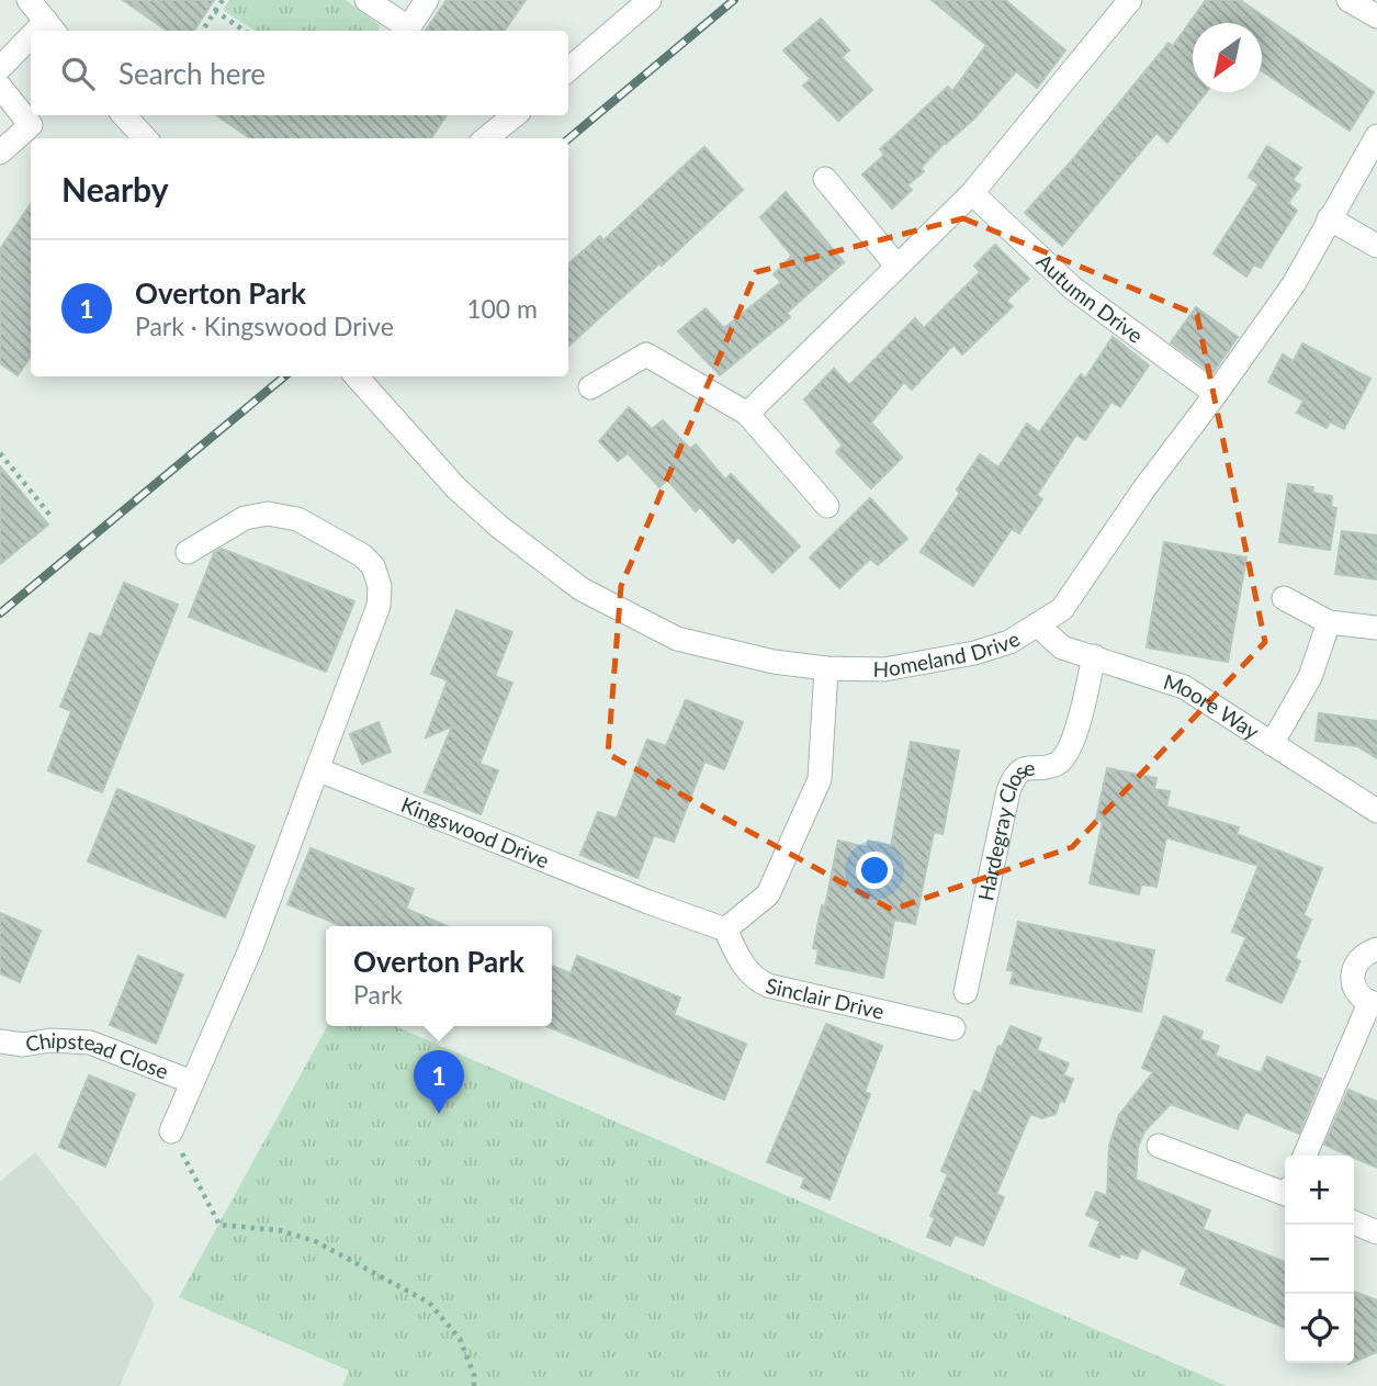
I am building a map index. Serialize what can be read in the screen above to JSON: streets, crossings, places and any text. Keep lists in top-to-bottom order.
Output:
{
  "streets": {
    "street": [
      "Autumn Drive",
      "Homeland Drive",
      "Moore Way",
      "Kingswood Drive",
      "Hardegray Close",
      "Sinclair Drive",
      "Chipstead Close"
    ]
  },
  "crossings": [
    ["Autumn Drive", "Homeland Drive"],
    ["Homeland Drive", "Moore Way"],
    ["Moore Way", "Hardegray Close"],
    ["Kingswood Drive", "Sinclair Drive"]
  ],
  "north": "bottom left",
  "page": {
    "search": "Search here",
    "heading": "Nearby",
    "list": [
      {
        "mark": "1",
        "name": "Overton Park",
        "note": "Park · Kingswood Drive",
        "value": "100 m"
      }
    ],
    "popup": ["Overton Park", "Park"],
    "pins": "1",
    "map_buttons": ["+", "−"]
  }
}
